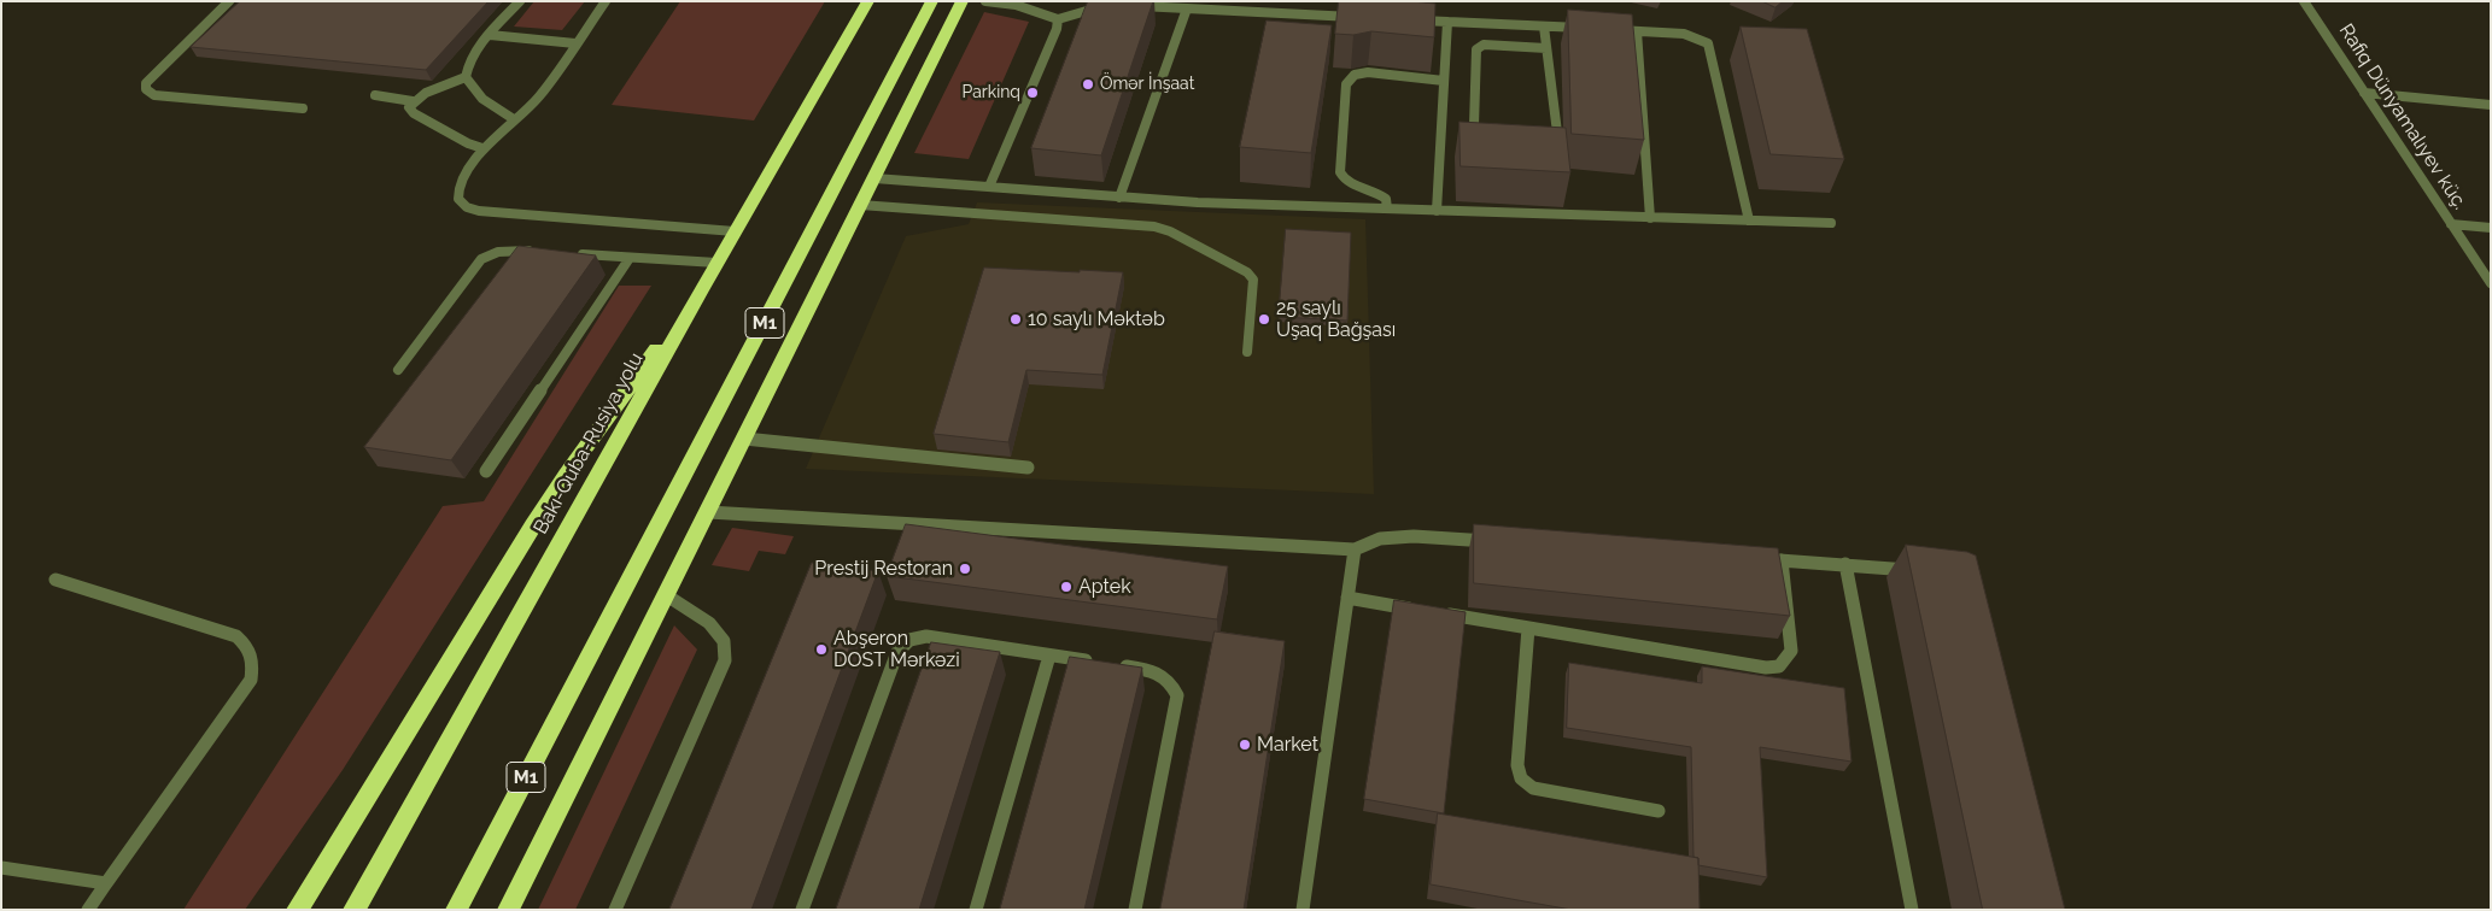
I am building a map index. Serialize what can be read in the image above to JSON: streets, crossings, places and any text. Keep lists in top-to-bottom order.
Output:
{
  "streets": {
    "highway": ["M1", "Bakı-Quba-Rusiya yolu"],
    "street": ["Rafiq Dünyamalıyev küç."]
  },
  "places": [
    "Ömər İnşaat",
    "Parkinq",
    "10 saylı Məktəb",
    "25 saylı Uşaq Bağşası",
    "Prestij Restoran",
    "Aptek",
    "Abşeron DOST Mərkəzi",
    "Market"
  ]
}
